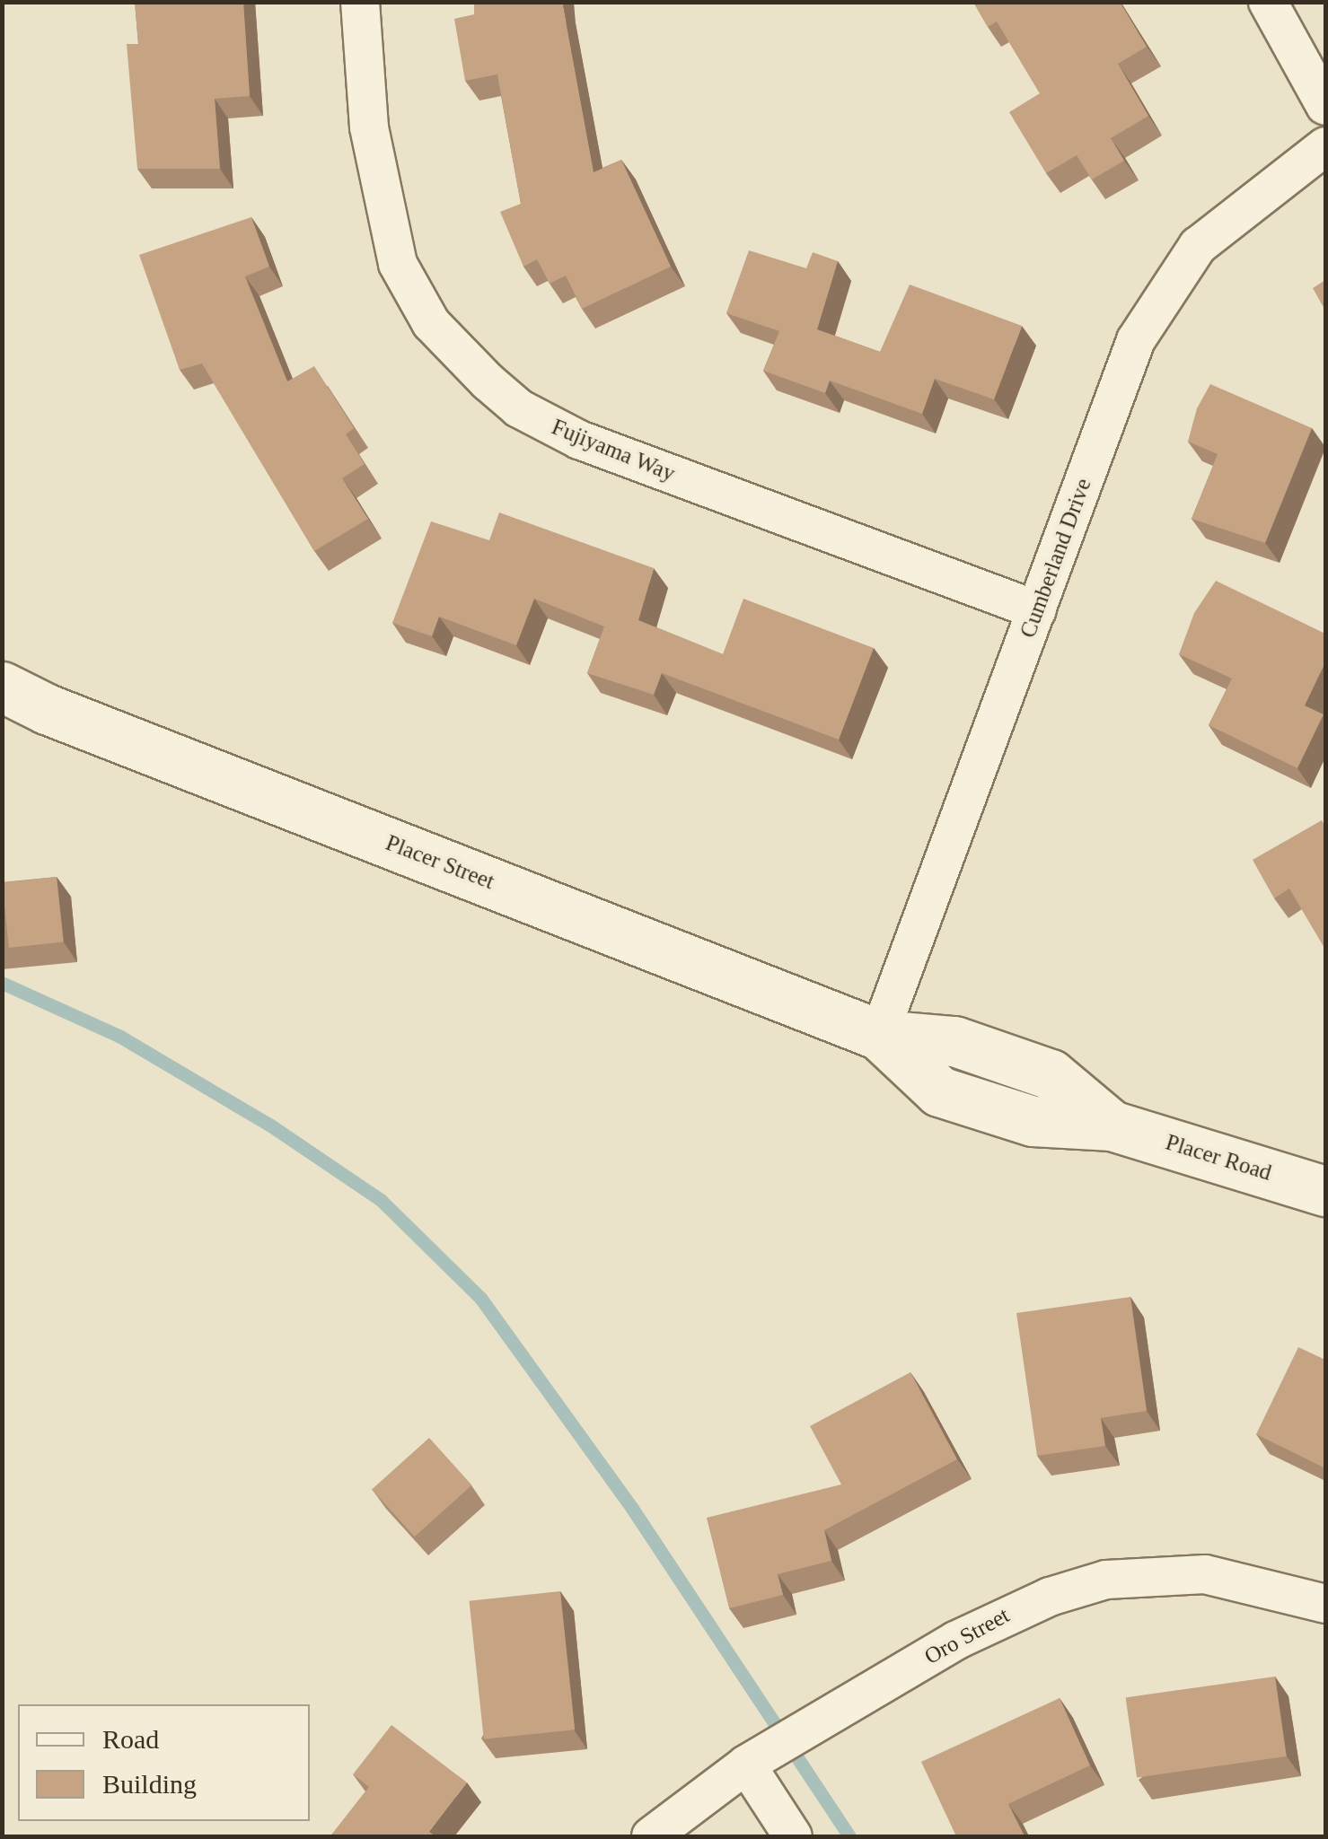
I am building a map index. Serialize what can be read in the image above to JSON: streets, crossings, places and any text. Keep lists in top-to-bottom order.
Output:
{
  "streets": {
    "main road": ["Placer Street", "Placer Road"],
    "street": ["Fujiyama Way", "Cumberland Drive", "Oro Street"]
  },
  "crossings": [
    ["Fujiyama Way", "Cumberland Drive"],
    ["Cumberland Drive", "Placer Street"],
    ["Cumberland Drive", "Placer Road"],
    ["Placer Street", "Placer Road"]
  ],
  "legend": ["Road", "Building"]
}
